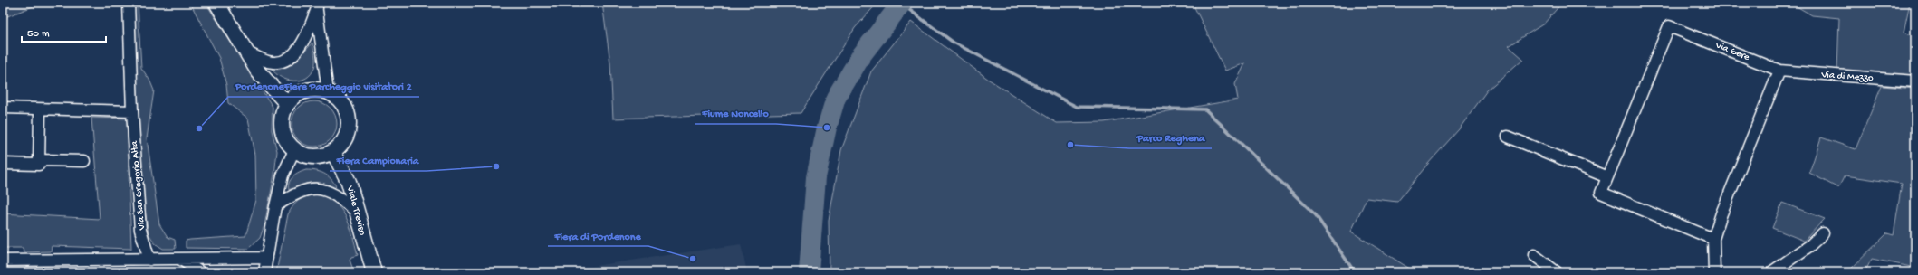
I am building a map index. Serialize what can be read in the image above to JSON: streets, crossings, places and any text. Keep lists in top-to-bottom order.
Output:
{
  "streets": {
    "main road": ["Viale Treviso"],
    "street": ["Via Gere", "Via di Mezzo", "Via San Gregorio Alta"]
  },
  "crossings": [
    ["Via Gere", "Via di Mezzo"]
  ],
  "places": [
    "Fiume Noncello",
    "PordenoneFiere Parcheggio visitatori 2",
    "Parco Reghena",
    "Fiera Campionaria",
    "Fiera di Pordenone"
  ],
  "scale_bar": "50 m"
}
